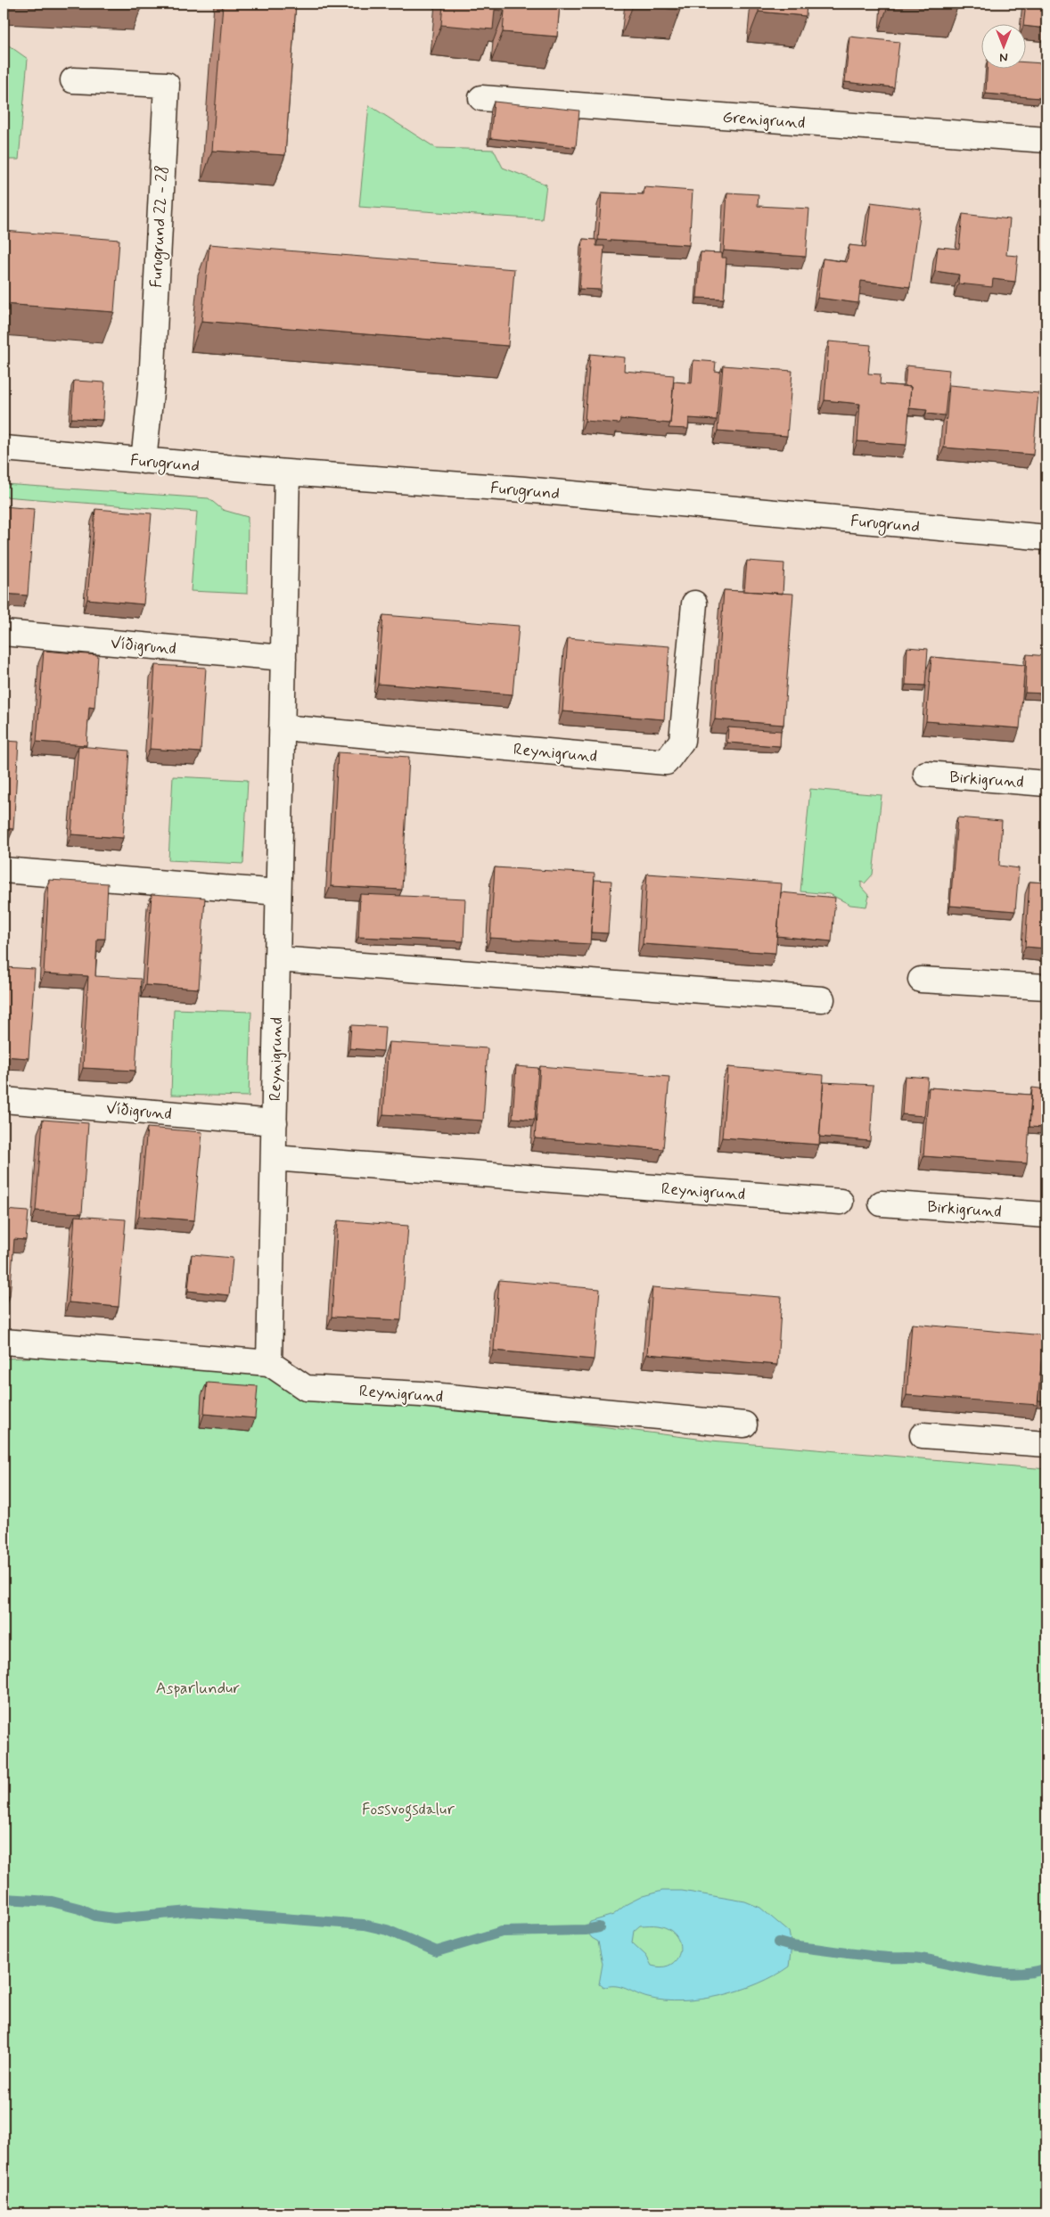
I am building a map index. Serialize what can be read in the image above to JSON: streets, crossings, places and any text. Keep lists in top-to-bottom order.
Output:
{
  "streets": {
    "street": [
      "Grenigrund",
      "Furugrund 22 - 28",
      "Furugrund",
      "Víðigrund",
      "Reynigrund",
      "Birkigrund"
    ]
  },
  "crossings": [
    ["Furugrund 22 - 28", "Furugrund"],
    ["Furugrund", "Reynigrund"],
    ["Víðigrund", "Reynigrund"]
  ],
  "parks": ["Asparlundur", "Fossvogsdalur"],
  "north": "bottom"
}
